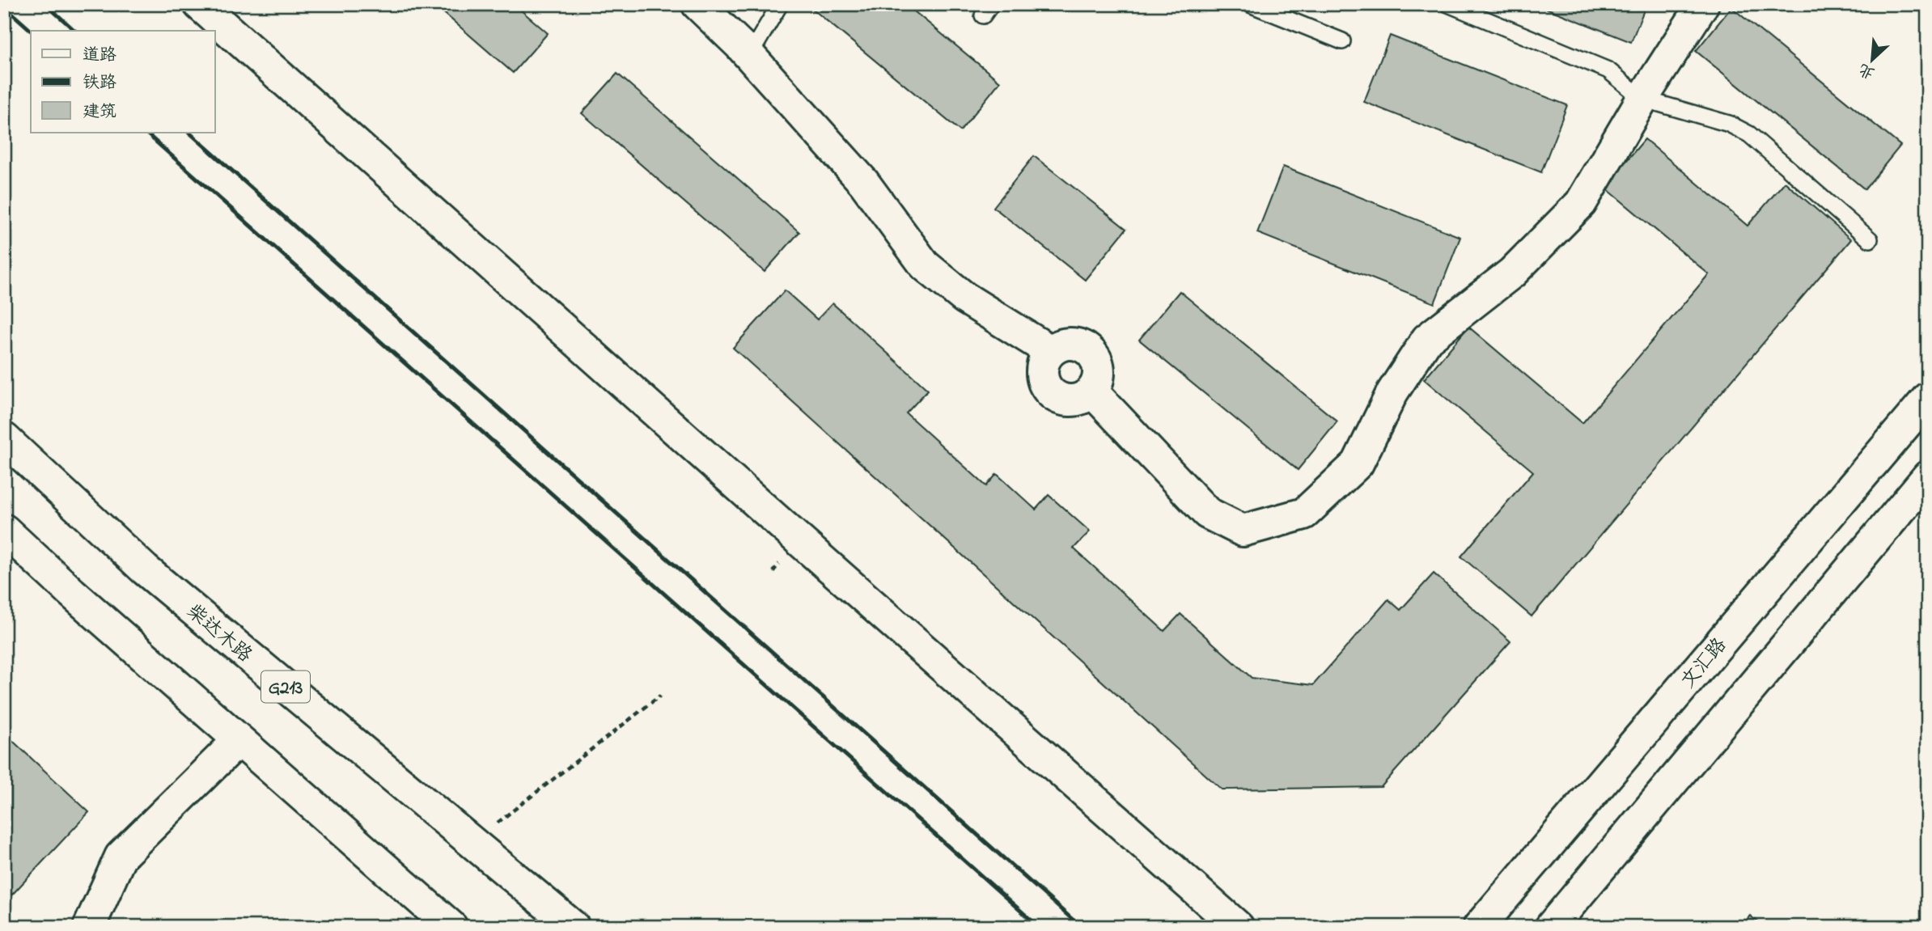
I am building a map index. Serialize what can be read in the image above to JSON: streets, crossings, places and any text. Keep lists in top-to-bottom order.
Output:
{
  "streets": {
    "main road": ["柴达木路", "文汇路", "G213"]
  },
  "legend": ["道路", "铁路", "建筑"],
  "north": "bottom left"
}
